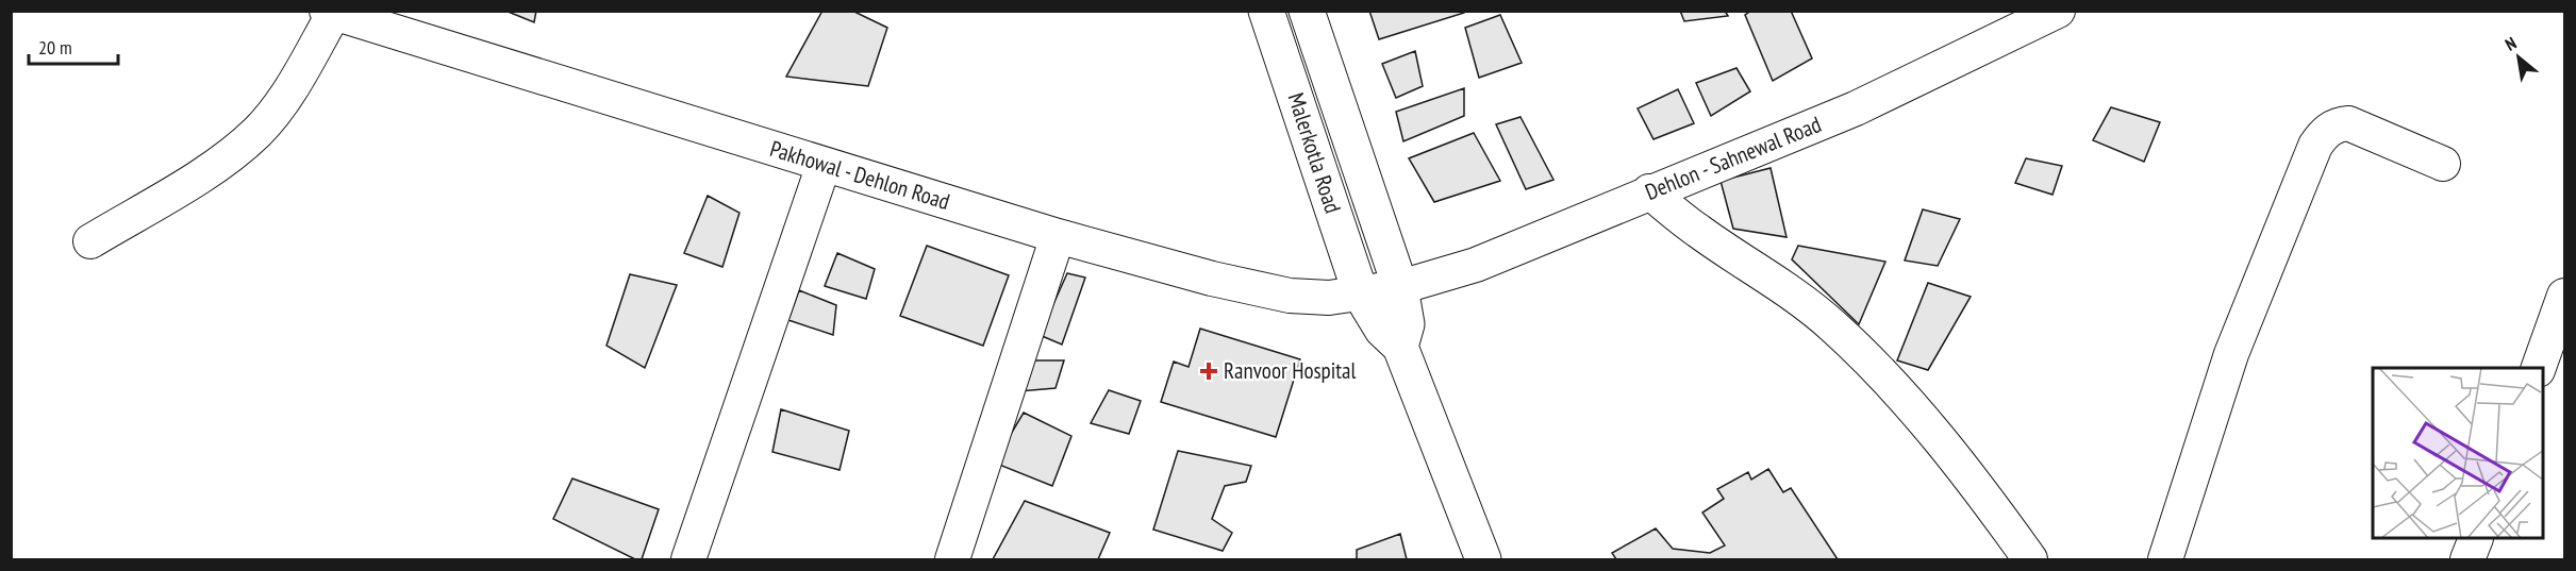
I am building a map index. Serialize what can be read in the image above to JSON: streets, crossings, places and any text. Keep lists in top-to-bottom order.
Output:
{
  "streets": {
    "main road": ["Malerkotla Road"],
    "street": ["Dehlon - Sahnewal Road", "Pakhowal - Dehlon Road"]
  },
  "crossings": [
    ["Malerkotla Road", "Dehlon - Sahnewal Road"],
    ["Malerkotla Road", "Pakhowal - Dehlon Road"],
    ["Dehlon - Sahnewal Road", "Pakhowal - Dehlon Road"]
  ],
  "places": {
    "health": ["Ranvoor Hospital"]
  },
  "scale_bar": "20 m",
  "north": "top left"
}
